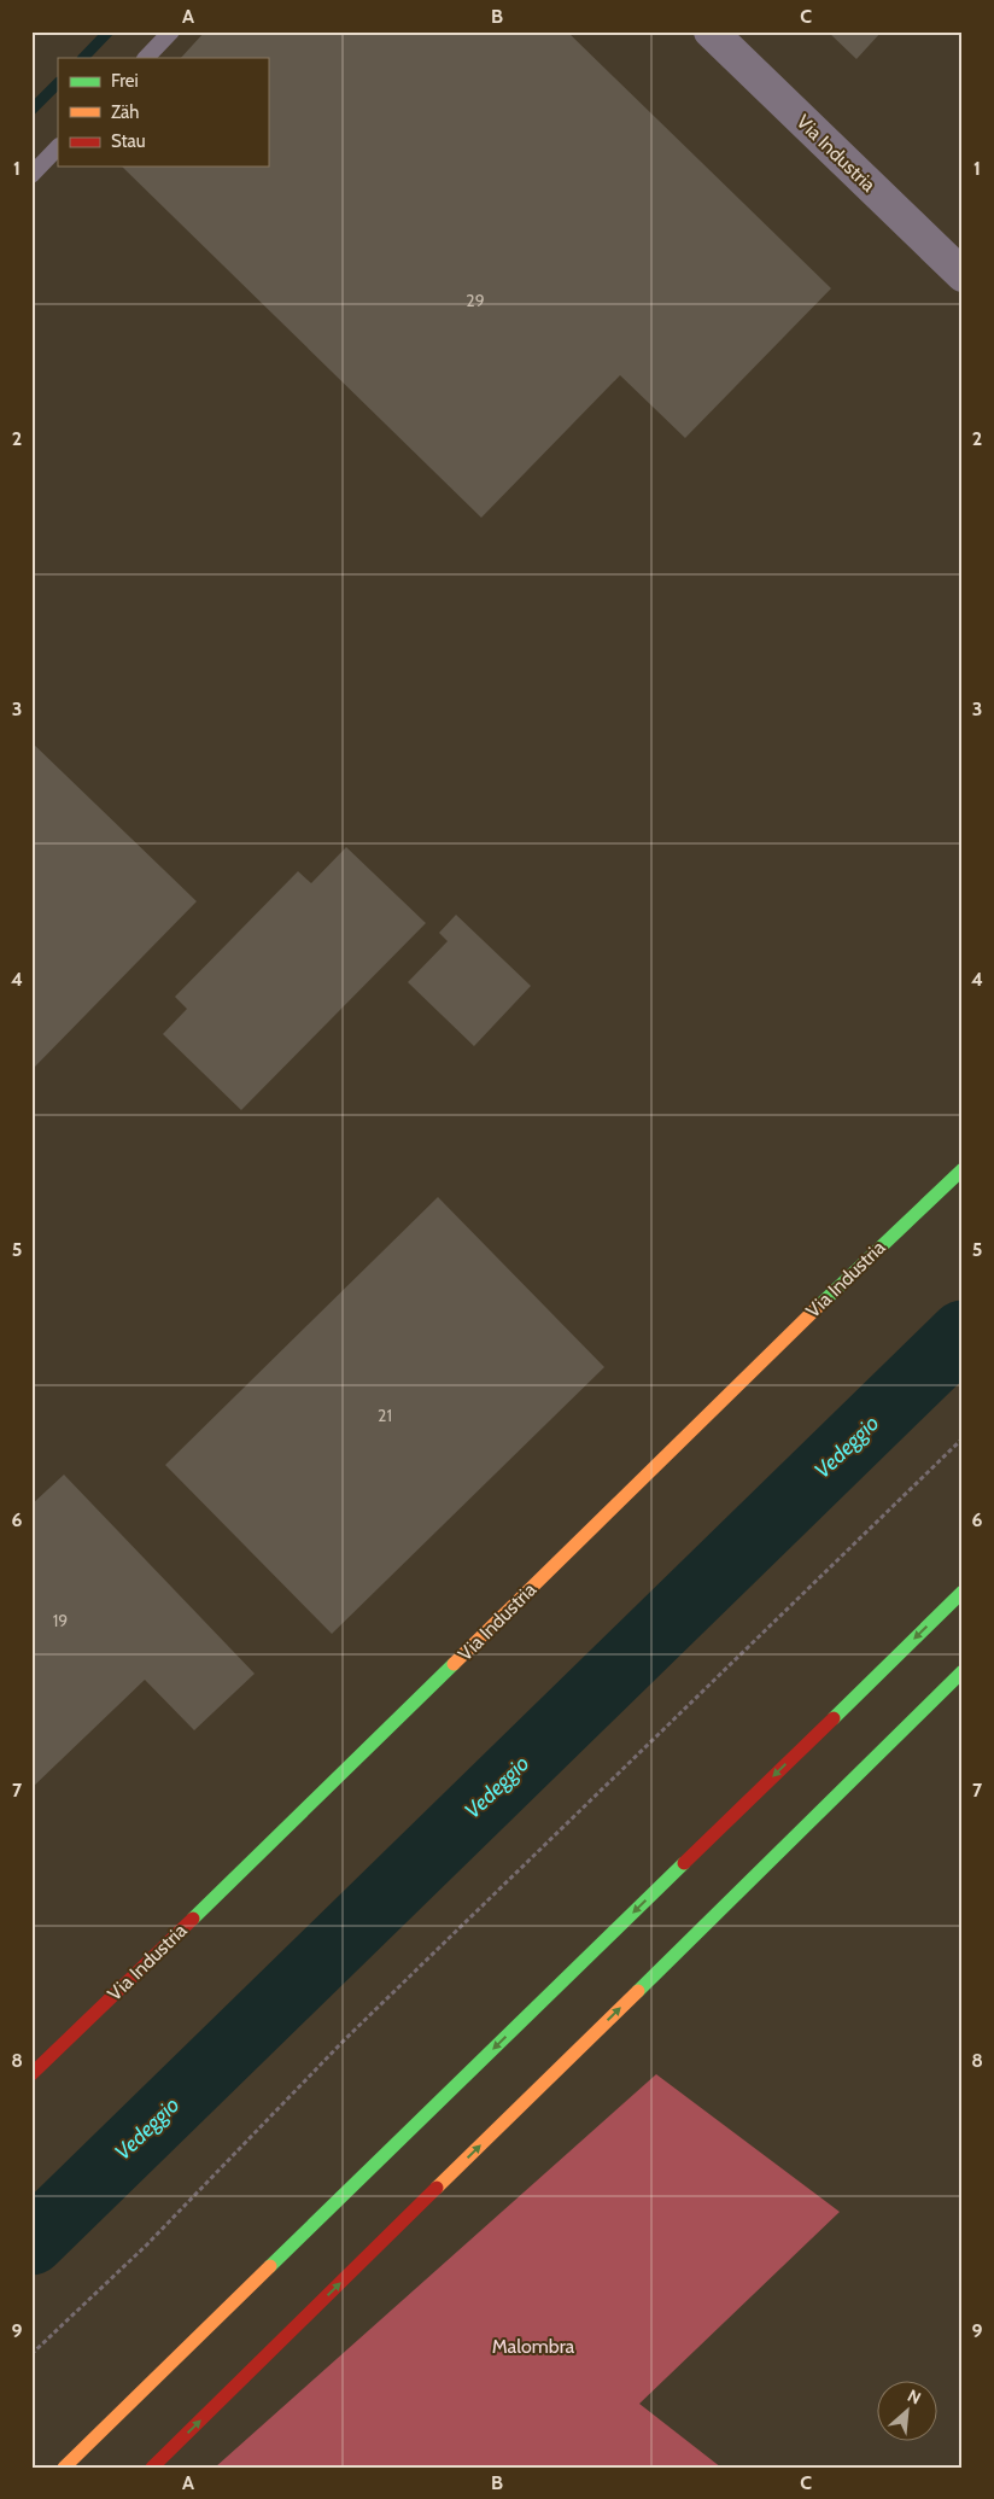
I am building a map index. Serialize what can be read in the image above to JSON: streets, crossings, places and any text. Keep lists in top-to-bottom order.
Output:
{
  "streets": {
    "main road": ["Via Industria"]
  },
  "water": ["Vedeggio"],
  "parks": ["Malombra"],
  "house_numbers": ["29", "21", "19"],
  "legend": ["Frei", "Zäh", "Stau"],
  "north": "top right",
  "grid": {
    "columns": ["A", "B", "C"],
    "rows": [
      "1",
      "2",
      "3",
      "4",
      "5",
      "6",
      "7",
      "8",
      "9"
    ]
  }
}
